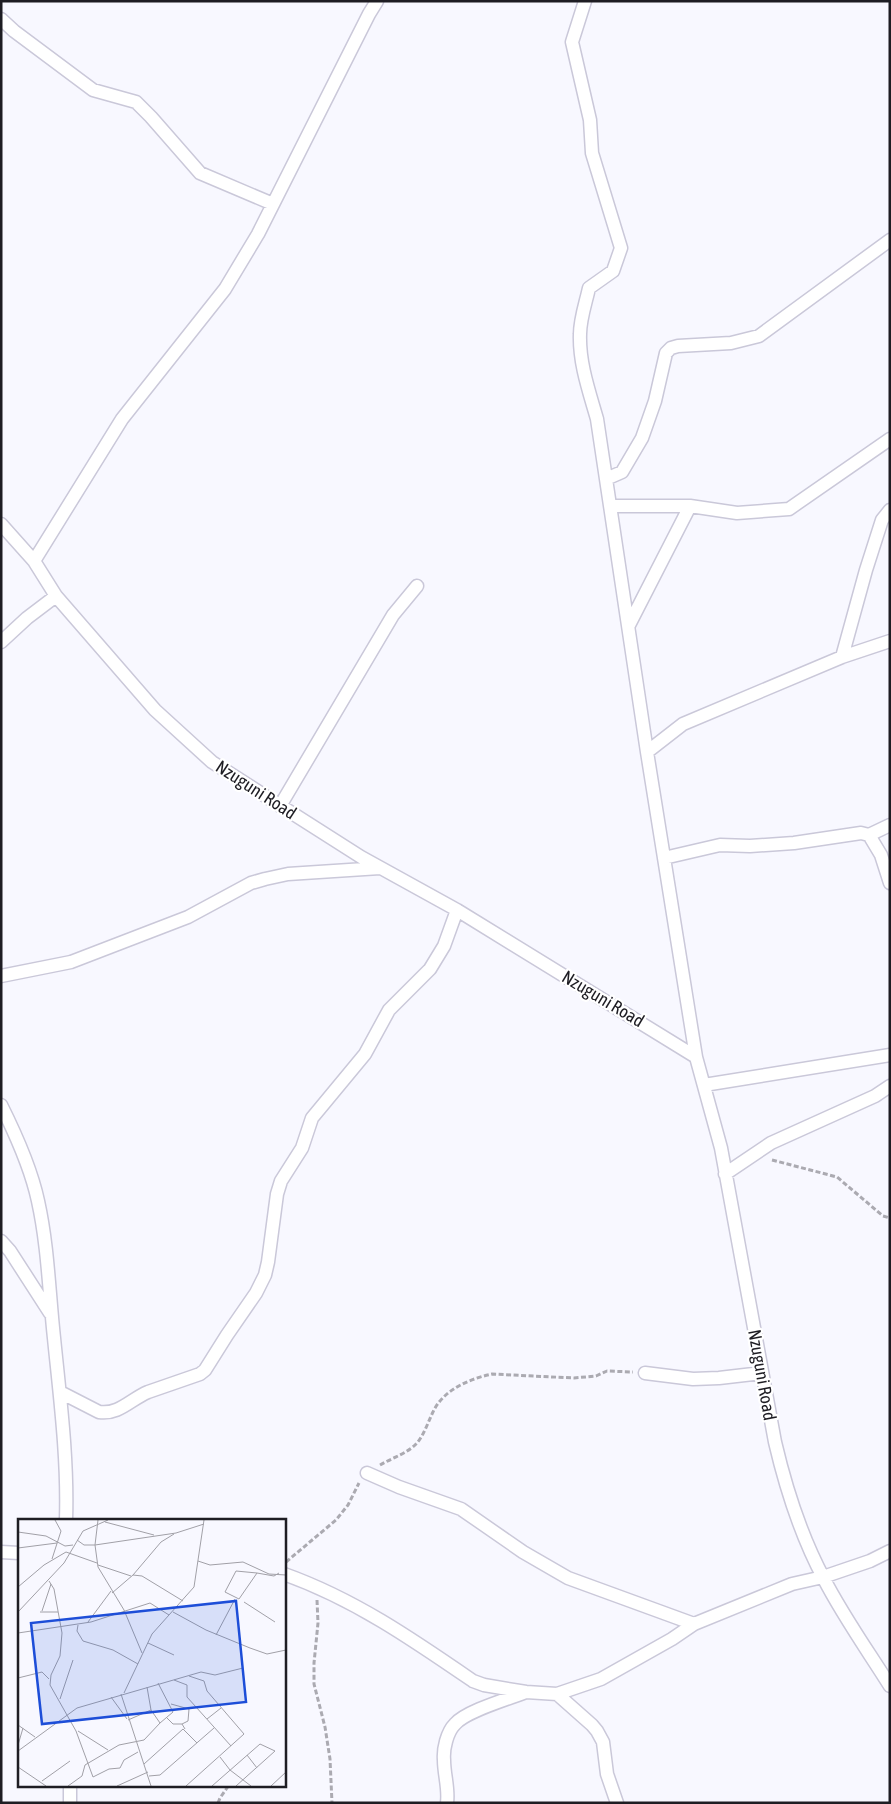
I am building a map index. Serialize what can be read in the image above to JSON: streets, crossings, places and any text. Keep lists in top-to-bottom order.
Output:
{
  "streets": {
    "street": ["Nzuguni Road"]
  }
}
